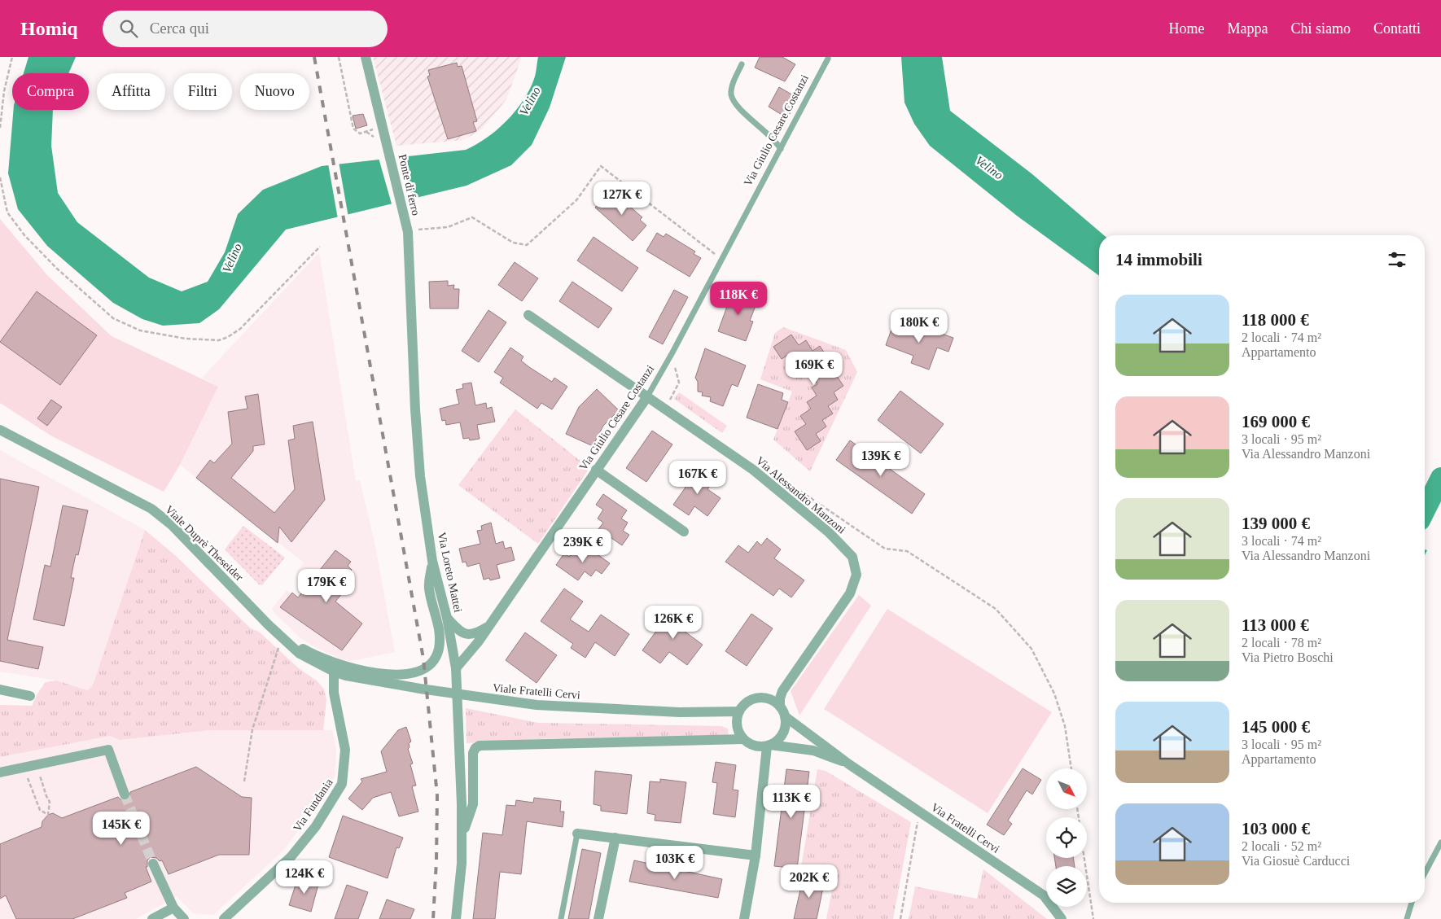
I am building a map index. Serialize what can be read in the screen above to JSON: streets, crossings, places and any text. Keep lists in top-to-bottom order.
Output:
{
  "streets": {
    "street": [
      "Via Giulio Cesare Costanzi",
      "Ponte di ferro",
      "Via Alessandro Manzoni",
      "Viale Duprè Theseider",
      "Via Loreto Mattei",
      "Viale Fratelli Cervi",
      "Via Fundania",
      "Via Fratelli Cervi"
    ]
  },
  "crossings": [
    ["Via Giulio Cesare Costanzi", "Via Alessandro Manzoni"],
    ["Via Giulio Cesare Costanzi", "Via Loreto Mattei"],
    ["Ponte di ferro", "Via Loreto Mattei"],
    ["Via Alessandro Manzoni", "Viale Fratelli Cervi"],
    ["Via Alessandro Manzoni", "Via Fratelli Cervi"],
    ["Viale Duprè Theseider", "Viale Fratelli Cervi"],
    ["Viale Duprè Theseider", "Via Fundania"],
    ["Viale Fratelli Cervi", "Via Fundania"],
    ["Viale Fratelli Cervi", "Via Fratelli Cervi"]
  ],
  "water": ["Velino"],
  "north": "bottom right",
  "page": {
    "header": "Homiq",
    "search": "Cerca qui",
    "nav": [
      "Home",
      "Mappa",
      "Chi siamo",
      "Contatti"
    ],
    "chip": [
      "Compra",
      "Affitta",
      "Filtri",
      "Nuovo"
    ],
    "price": [
      "127K €",
      "118K €",
      "180K €",
      "169K €",
      "139K €",
      "167K €",
      "239K €",
      "179K €",
      "126K €",
      "113K €",
      "145K €",
      "103K €",
      "124K €",
      "202K €"
    ],
    "heading": "14 immobili",
    "list": [
      {
        "name": "118 000 €",
        "note": "2 locali · 74 m² · Appartamento"
      },
      {
        "name": "169 000 €",
        "note": "3 locali · 95 m² · Via Alessandro Manzoni"
      },
      {
        "name": "139 000 €",
        "note": "3 locali · 74 m² · Via Alessandro Manzoni"
      },
      {
        "name": "113 000 €",
        "note": "2 locali · 78 m² · Via Pietro Boschi"
      },
      {
        "name": "145 000 €",
        "note": "3 locali · 95 m² · Appartamento"
      },
      {
        "name": "103 000 €",
        "note": "2 locali · 52 m² · Via Giosuè Carducci"
      }
    ]
  }
}
